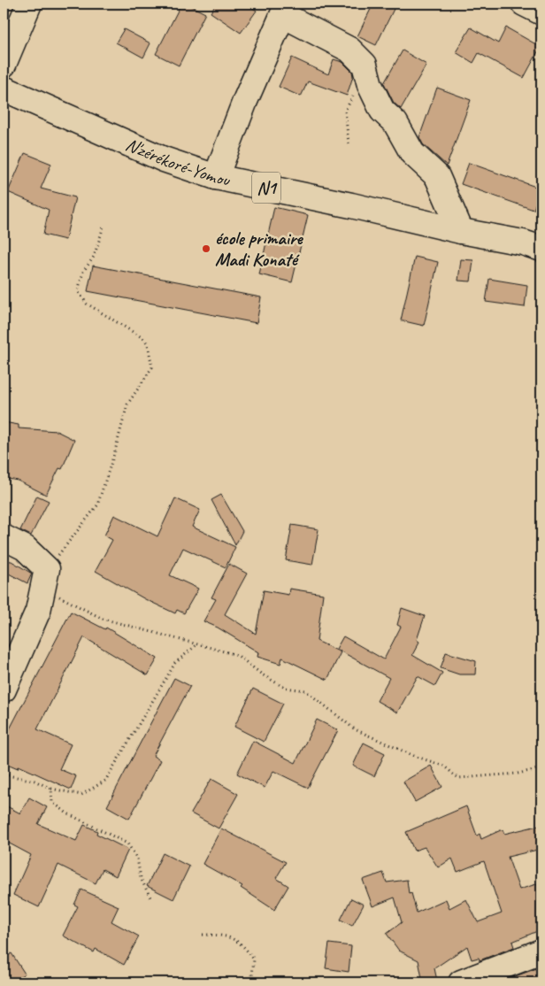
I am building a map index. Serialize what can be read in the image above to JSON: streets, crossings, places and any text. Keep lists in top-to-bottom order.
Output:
{
  "streets": {
    "main road": ["N'zérékoré-Yomou", "N1"]
  },
  "places": ["école primaire Madi Konaté"]
}
